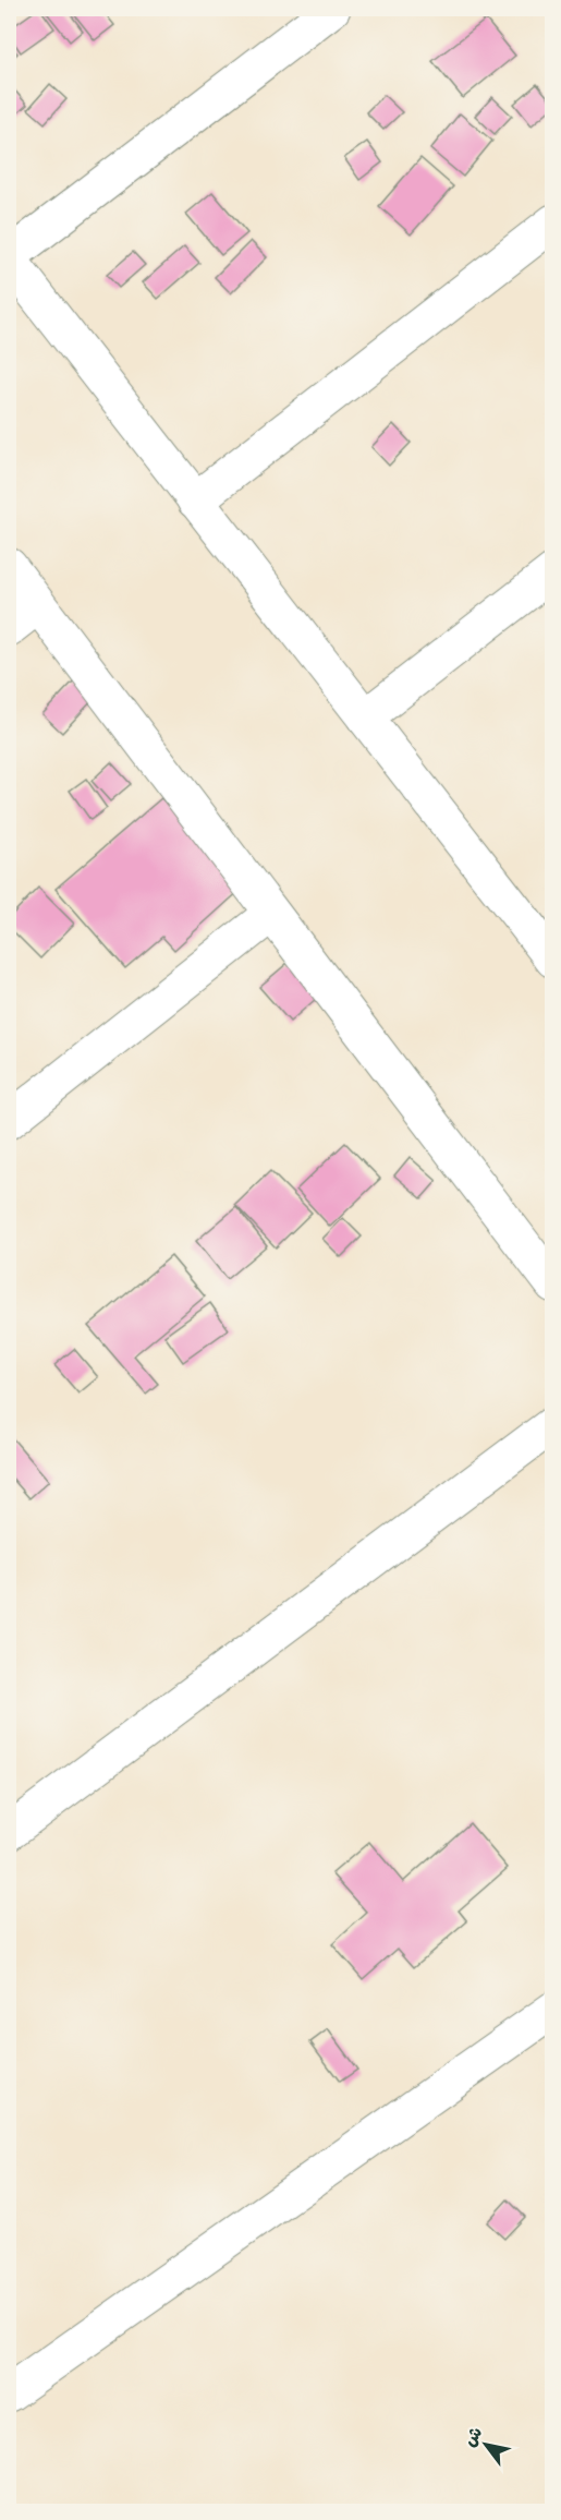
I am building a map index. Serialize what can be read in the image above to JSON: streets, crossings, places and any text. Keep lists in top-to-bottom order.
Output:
{
  "north": "top left"
}
